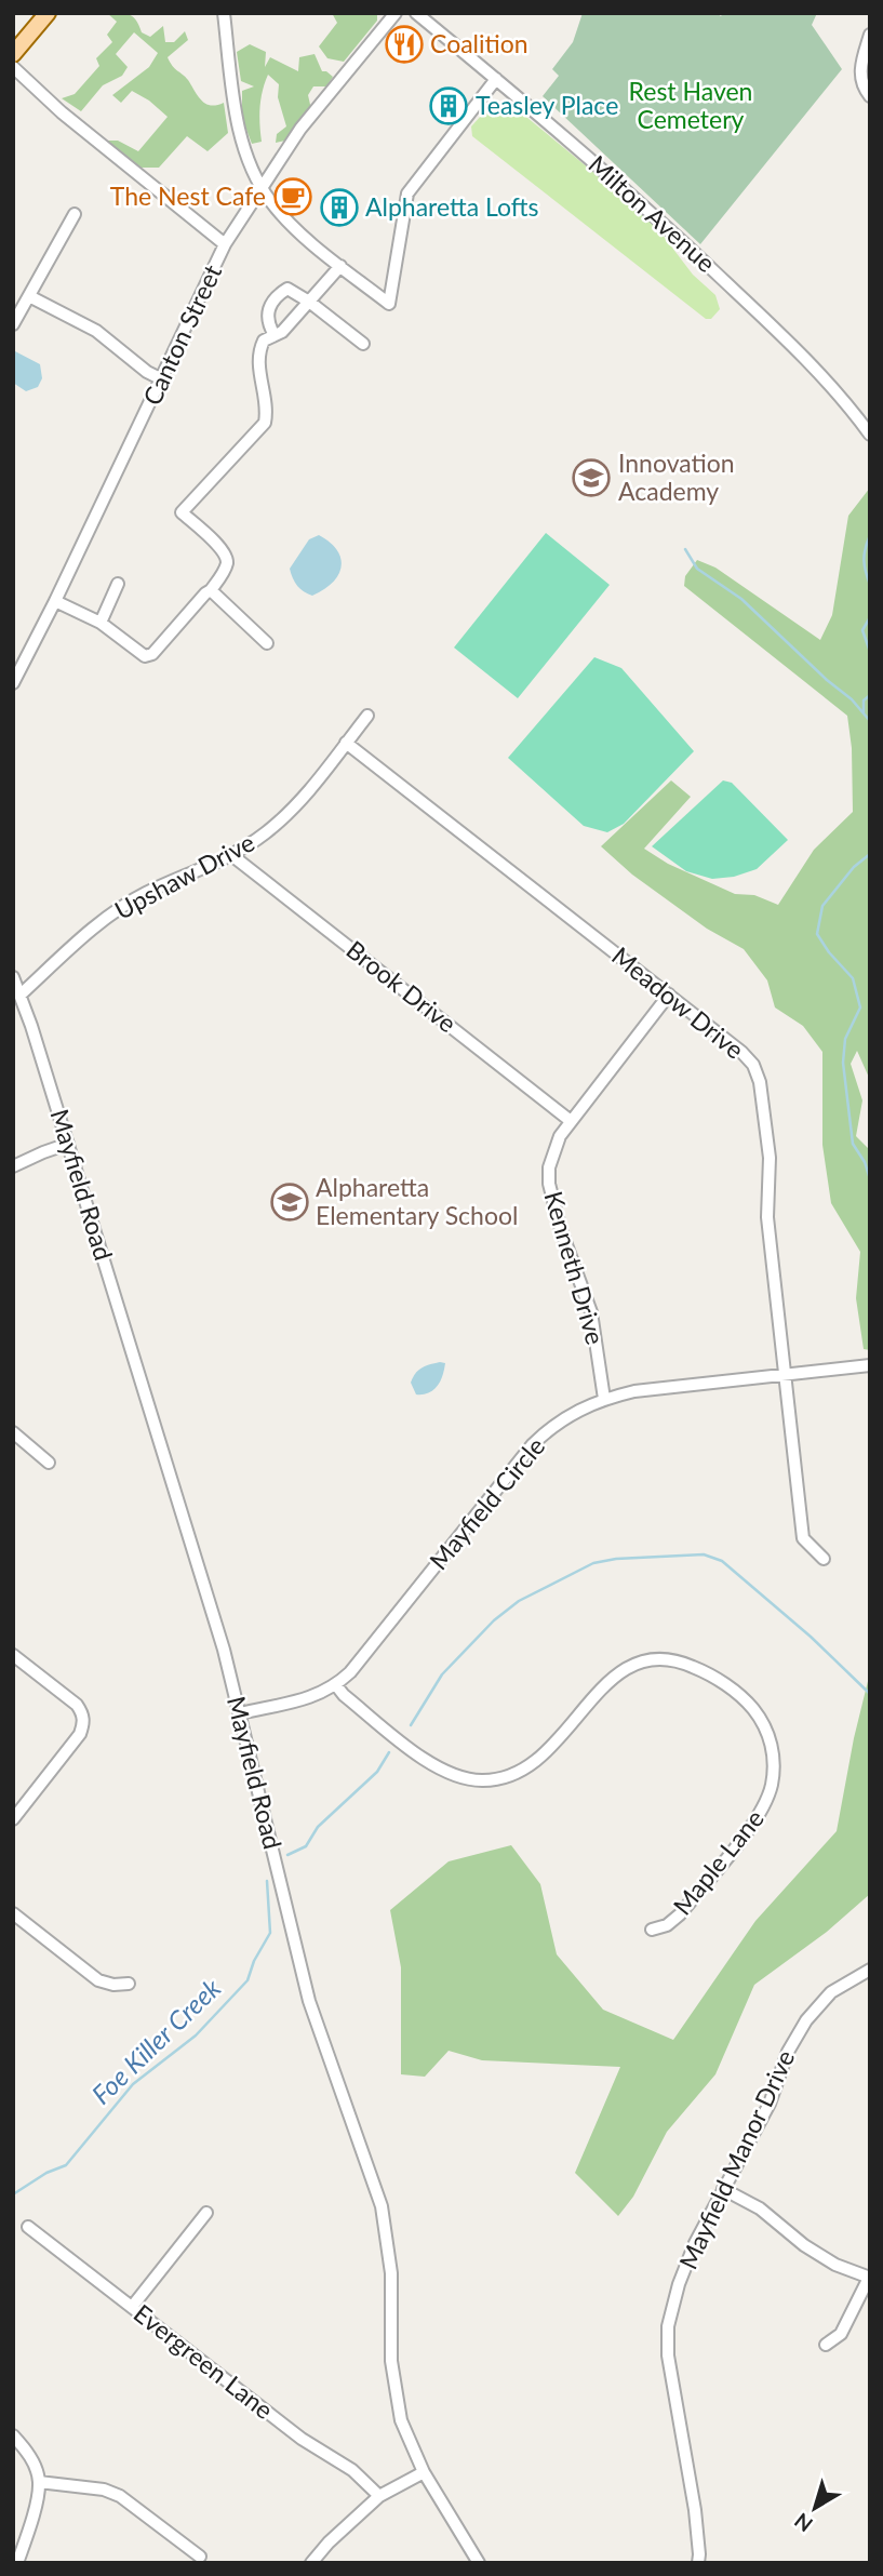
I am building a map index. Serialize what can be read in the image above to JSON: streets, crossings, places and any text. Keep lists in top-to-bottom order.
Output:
{
  "streets": {
    "street": [
      "Milton Avenue",
      "Canton Street",
      "Upshaw Drive",
      "Brook Drive",
      "Meadow Drive",
      "Mayfield Road",
      "Kenneth Drive",
      "Mayfield Circle",
      "Maple Lane",
      "Mayfield Manor Drive",
      "Evergreen Lane"
    ]
  },
  "crossings": [
    ["Upshaw Drive", "Brook Drive"],
    ["Upshaw Drive", "Meadow Drive"],
    ["Upshaw Drive", "Mayfield Road"],
    ["Brook Drive", "Kenneth Drive"],
    ["Meadow Drive", "Kenneth Drive"],
    ["Meadow Drive", "Mayfield Circle"],
    ["Mayfield Road", "Mayfield Circle"],
    ["Kenneth Drive", "Mayfield Circle"],
    ["Mayfield Circle", "Maple Lane"]
  ],
  "water": ["Foe Killer Creek"],
  "parks": ["Rest Haven Cemetery"],
  "places": {
    "restaurant": ["Coalition"],
    "building": ["Teasley Place", "Alpharetta Lofts"],
    "cafe": ["The Nest Cafe"],
    "school or university": ["Innovation Academy", "Alpharetta Elementary School"]
  },
  "north": "bottom left"
}
